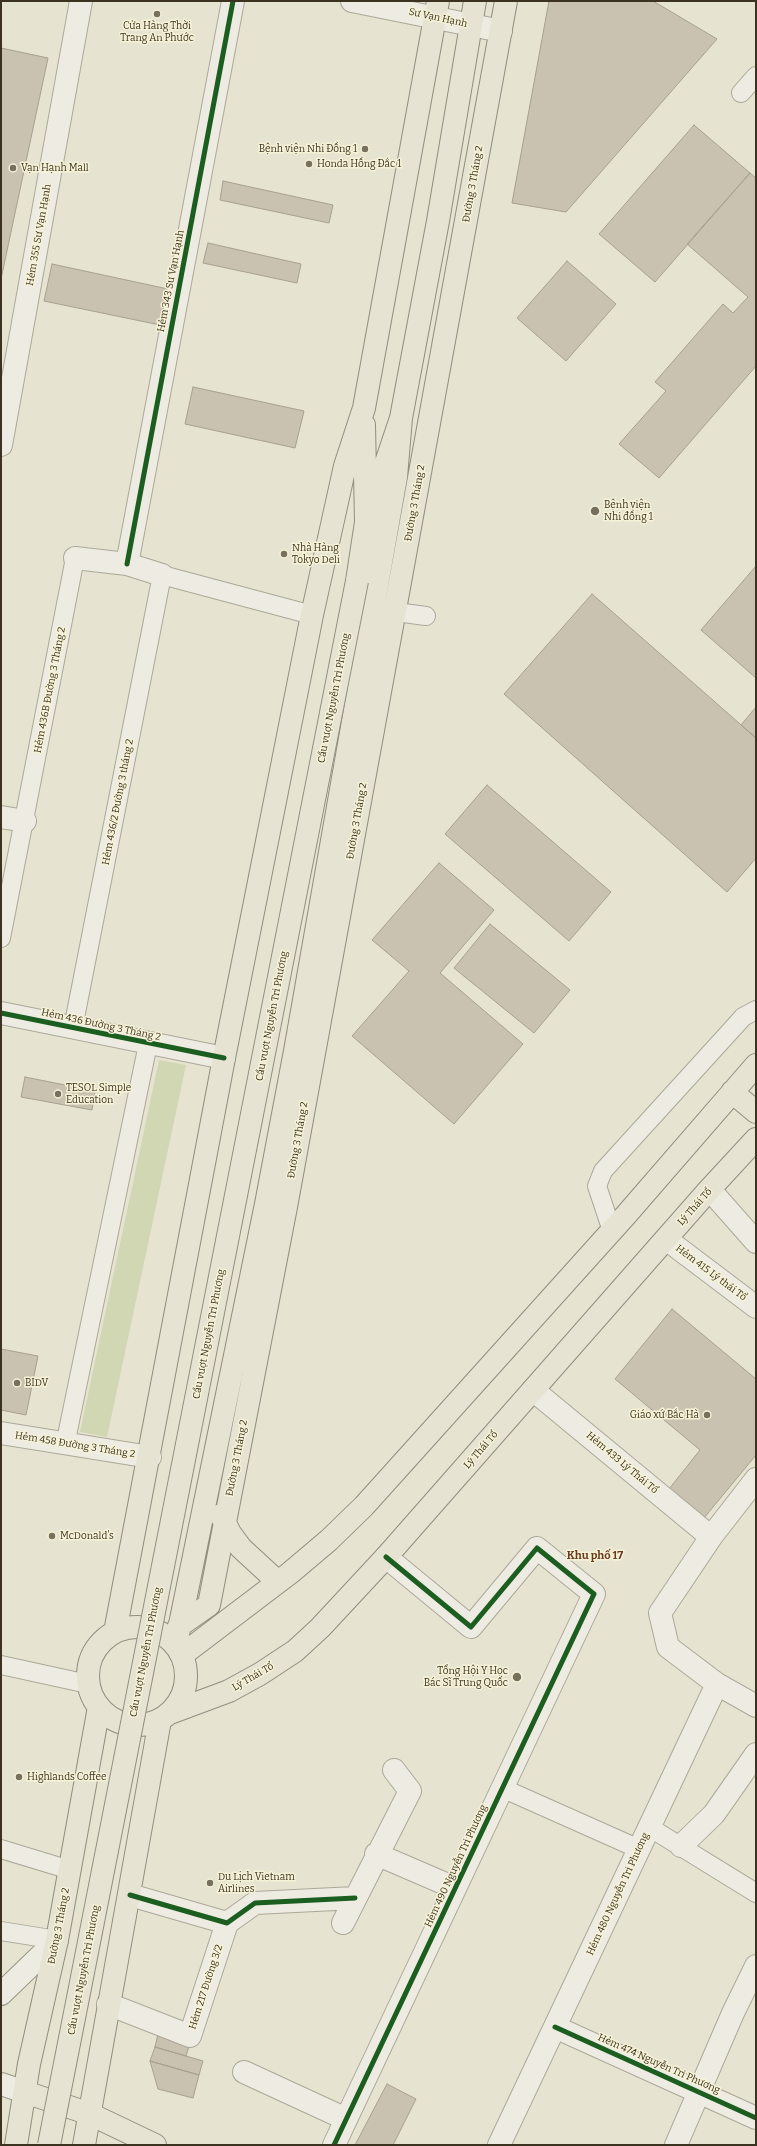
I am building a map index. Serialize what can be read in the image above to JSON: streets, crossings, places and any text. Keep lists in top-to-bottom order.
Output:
{
  "streets": {
    "main road": ["Đường 3 Tháng 2", "Cầu vượt Nguyễn Tri Phương", "Lý Thái Tổ"],
    "street": [
      "Sư Vạn Hạnh",
      "Hẻm 355 Sư Vạn Hạnh",
      "Hẻm 343 Sư Vạn Hạnh",
      "Hẻm 436 Đường 3 Tháng 2",
      "Hẻm 415 Lý thái Tổ",
      "Hẻm 458 Đường 3 Tháng 2",
      "Hẻm 433 Lý Thái Tổ",
      "Hẻm 490 Nguyễn Tri Phương",
      "Hẻm 480 Nguyễn Tri Phương",
      "Hẻm 217 Đường 3/2",
      "Hẻm 474 Nguyễn Tri Phương"
    ],
    "lane": ["Hẻm 436B Đường 3 Tháng 2", "Hẻm 436/2 Đường 3 tháng 2"]
  },
  "crossings": [
    ["Sư Vạn Hạnh", "Đường 3 Tháng 2"],
    ["Đường 3 Tháng 2", "Cầu vượt Nguyễn Tri Phương"],
    ["Đường 3 Tháng 2", "Lý Thái Tổ"],
    ["Hẻm 436/2 Đường 3 tháng 2", "Hẻm 436 Đường 3 Tháng 2"],
    ["Lý Thái Tổ", "Hẻm 415 Lý thái Tổ"],
    ["Lý Thái Tổ", "Hẻm 433 Lý Thái Tổ"],
    ["Lý Thái Tổ", "Hẻm 490 Nguyễn Tri Phương"],
    ["Hẻm 480 Nguyễn Tri Phương", "Hẻm 474 Nguyễn Tri Phương"]
  ],
  "districts": ["Khu phố 17"],
  "places": [
    "Cửa Hàng Thời Trang An Phước",
    "Bệnh viện Nhi Đồng 1",
    "Honda Hồng Đắc 1",
    "Vạn Hạnh Mall",
    "Bệnh viện Nhi đồng 1",
    "Nhà Hàng Tokyo Deli",
    "TESOL Simple Education",
    "BIDV",
    "Giáo xứ Bắc Hà",
    "McDonald's",
    "Tổng Hội Y Học Bác Sĩ Trung Quốc",
    "Highlands Coffee",
    "Du Lịch Vietnam Airlines"
  ]
}
